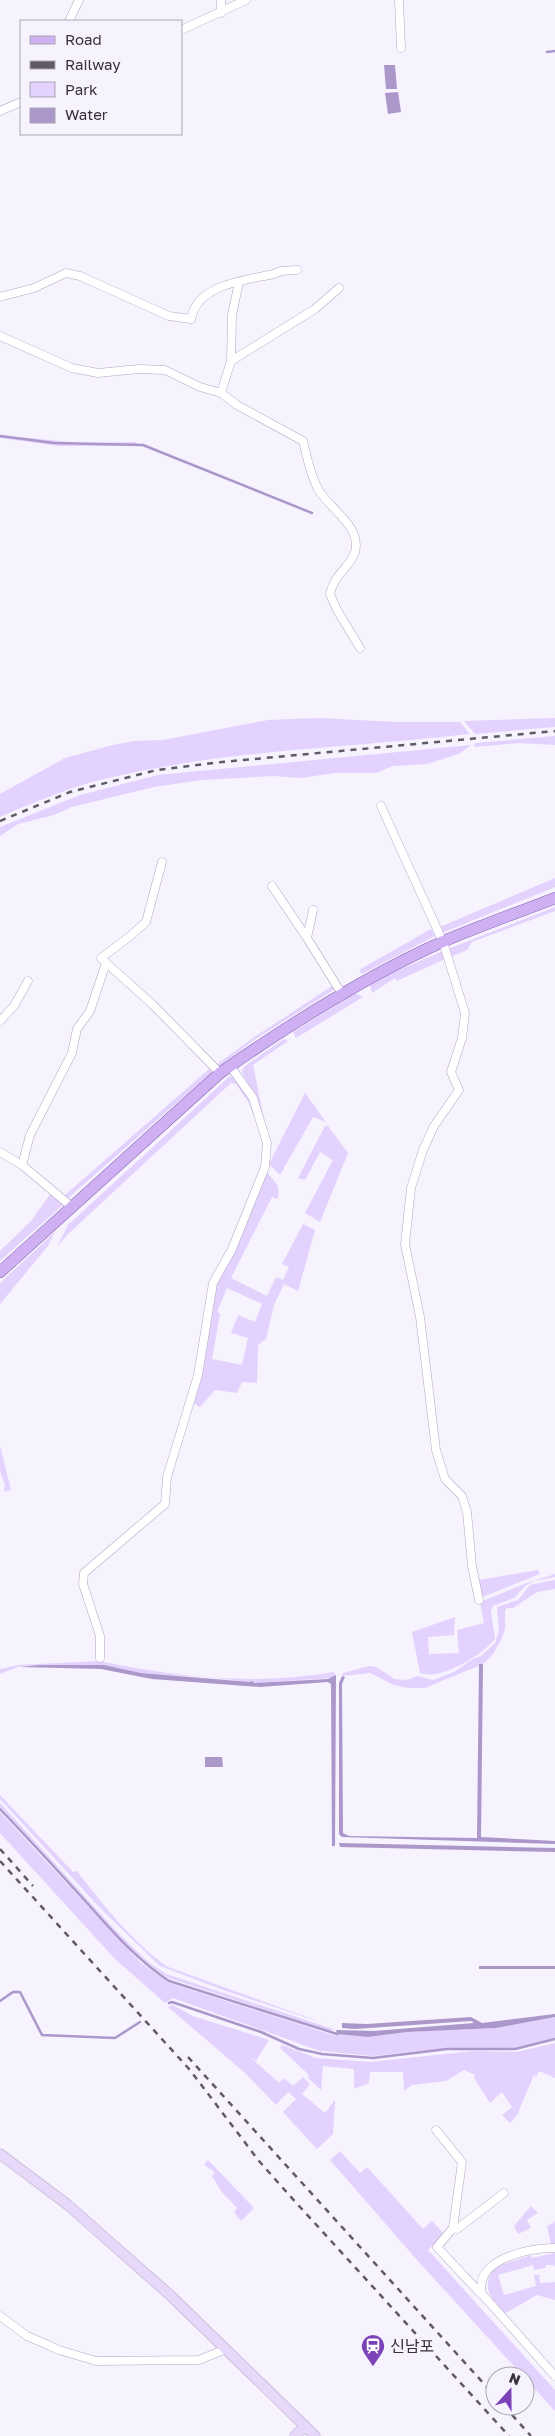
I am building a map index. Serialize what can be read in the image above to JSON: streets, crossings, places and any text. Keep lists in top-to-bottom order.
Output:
{
  "places": {
    "station": ["신남포"]
  },
  "legend": [
    "Road",
    "Railway",
    "Park",
    "Water"
  ],
  "north": "top"
}
